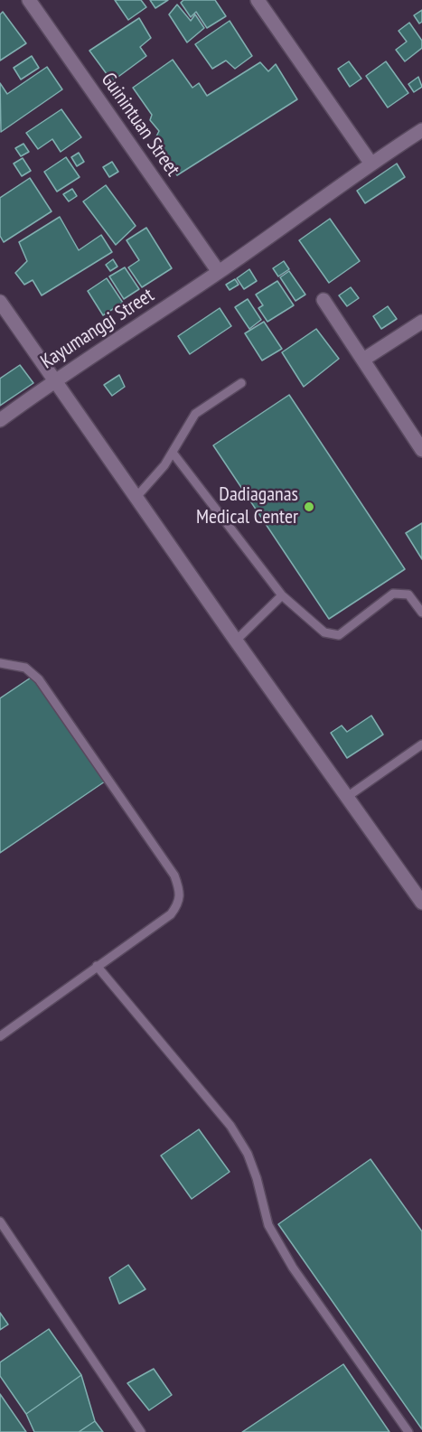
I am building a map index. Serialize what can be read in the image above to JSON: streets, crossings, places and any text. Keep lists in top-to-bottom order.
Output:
{
  "streets": {
    "street": ["Guinintuan Street", "Kayumanggi Street"]
  },
  "crossings": [
    ["Guinintuan Street", "Kayumanggi Street"]
  ],
  "places": ["Dadiaganas Medical Center"]
}
